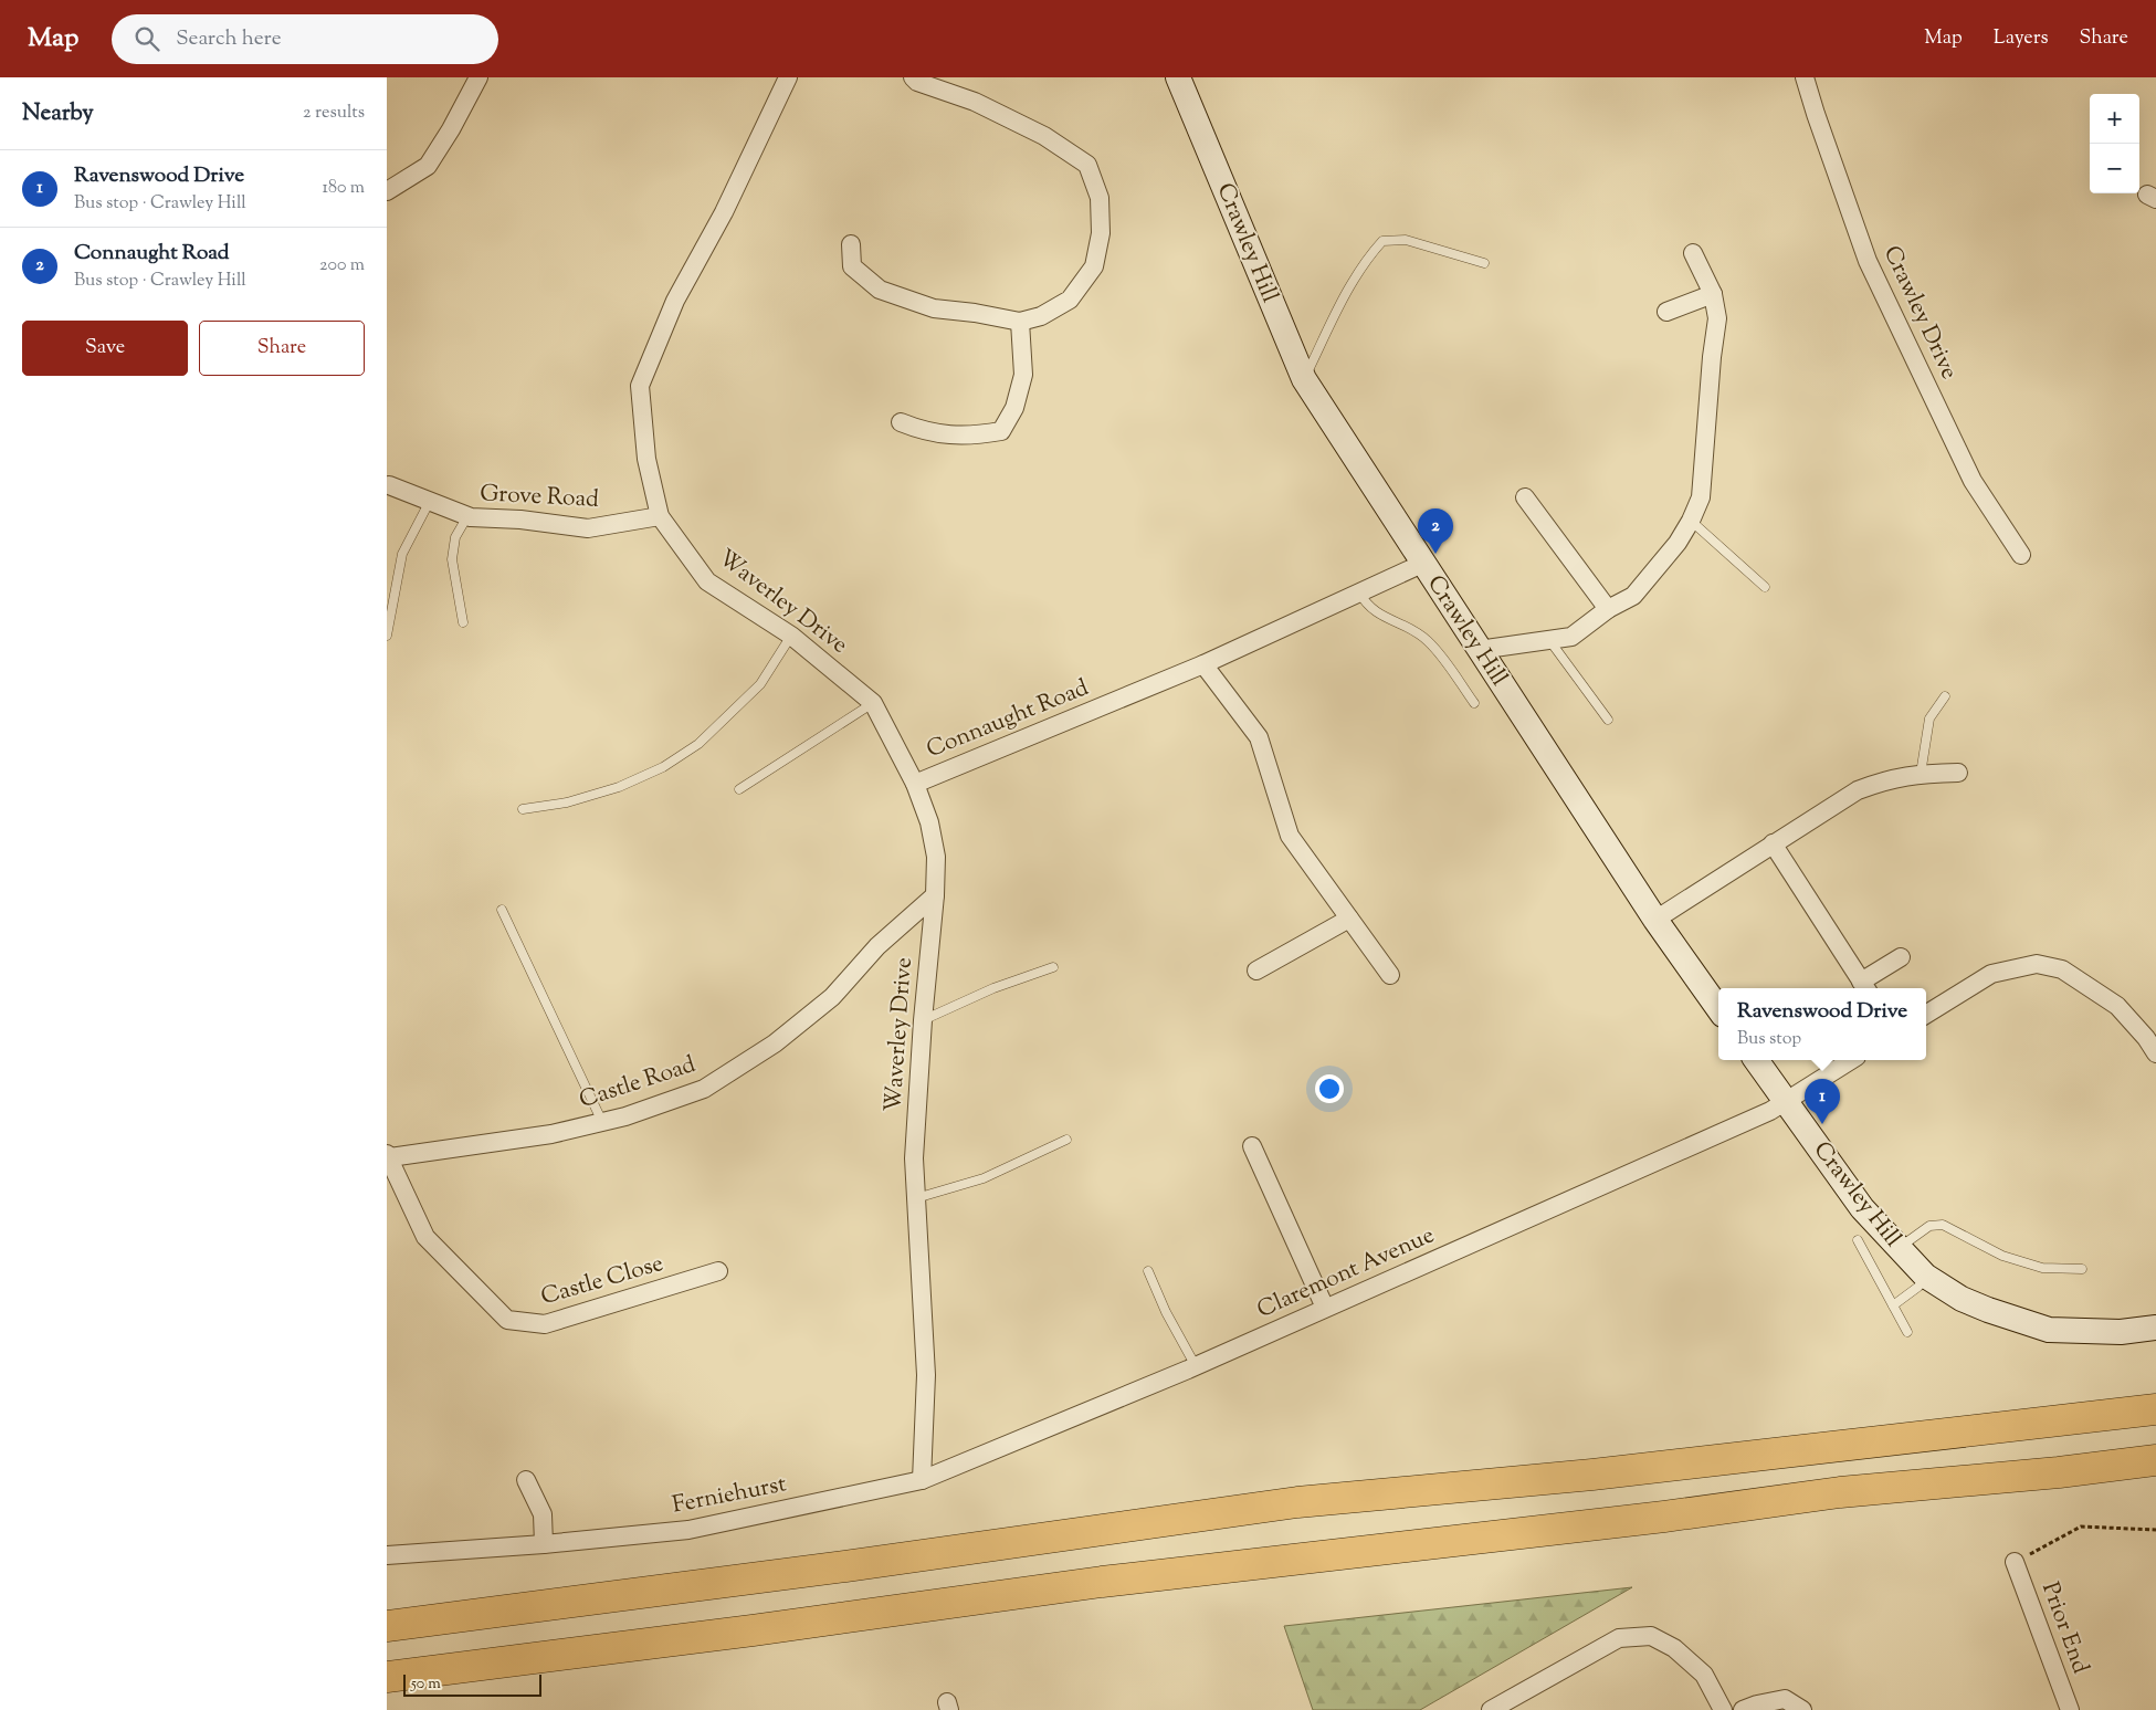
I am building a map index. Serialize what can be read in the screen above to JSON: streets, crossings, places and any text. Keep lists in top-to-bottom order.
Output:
{
  "streets": {
    "street": [
      "Crawley Hill",
      "Crawley Drive",
      "Grove Road",
      "Waverley Drive",
      "Connaught Road",
      "Castle Road",
      "Claremont Avenue",
      "Castle Close",
      "Ferniehurst",
      "Prior End"
    ]
  },
  "crossings": [
    ["Crawley Hill", "Connaught Road"],
    ["Crawley Hill", "Claremont Avenue"],
    ["Grove Road", "Waverley Drive"],
    ["Waverley Drive", "Connaught Road"],
    ["Waverley Drive", "Castle Road"],
    ["Waverley Drive", "Claremont Avenue"],
    ["Waverley Drive", "Ferniehurst"],
    ["Castle Road", "Castle Close"],
    ["Claremont Avenue", "Ferniehurst"]
  ],
  "scale_bar": "50 m",
  "page": {
    "header": "Map",
    "search": "Search here",
    "nav": ["Map", "Layers", "Share"],
    "heading": ["Nearby", "2 results"],
    "map_buttons": ["+", "−"],
    "list": [
      {
        "mark": "1",
        "name": "Ravenswood Drive",
        "note": "Bus stop · Crawley Hill",
        "value": "180 m"
      },
      {
        "mark": "2",
        "name": "Connaught Road",
        "note": "Bus stop · Crawley Hill",
        "value": "200 m"
      }
    ],
    "buttons": ["Save", "Share"],
    "pins": ["2", "1"],
    "popup": ["Ravenswood Drive", "Bus stop"],
    "scale": "50 m"
  }
}
